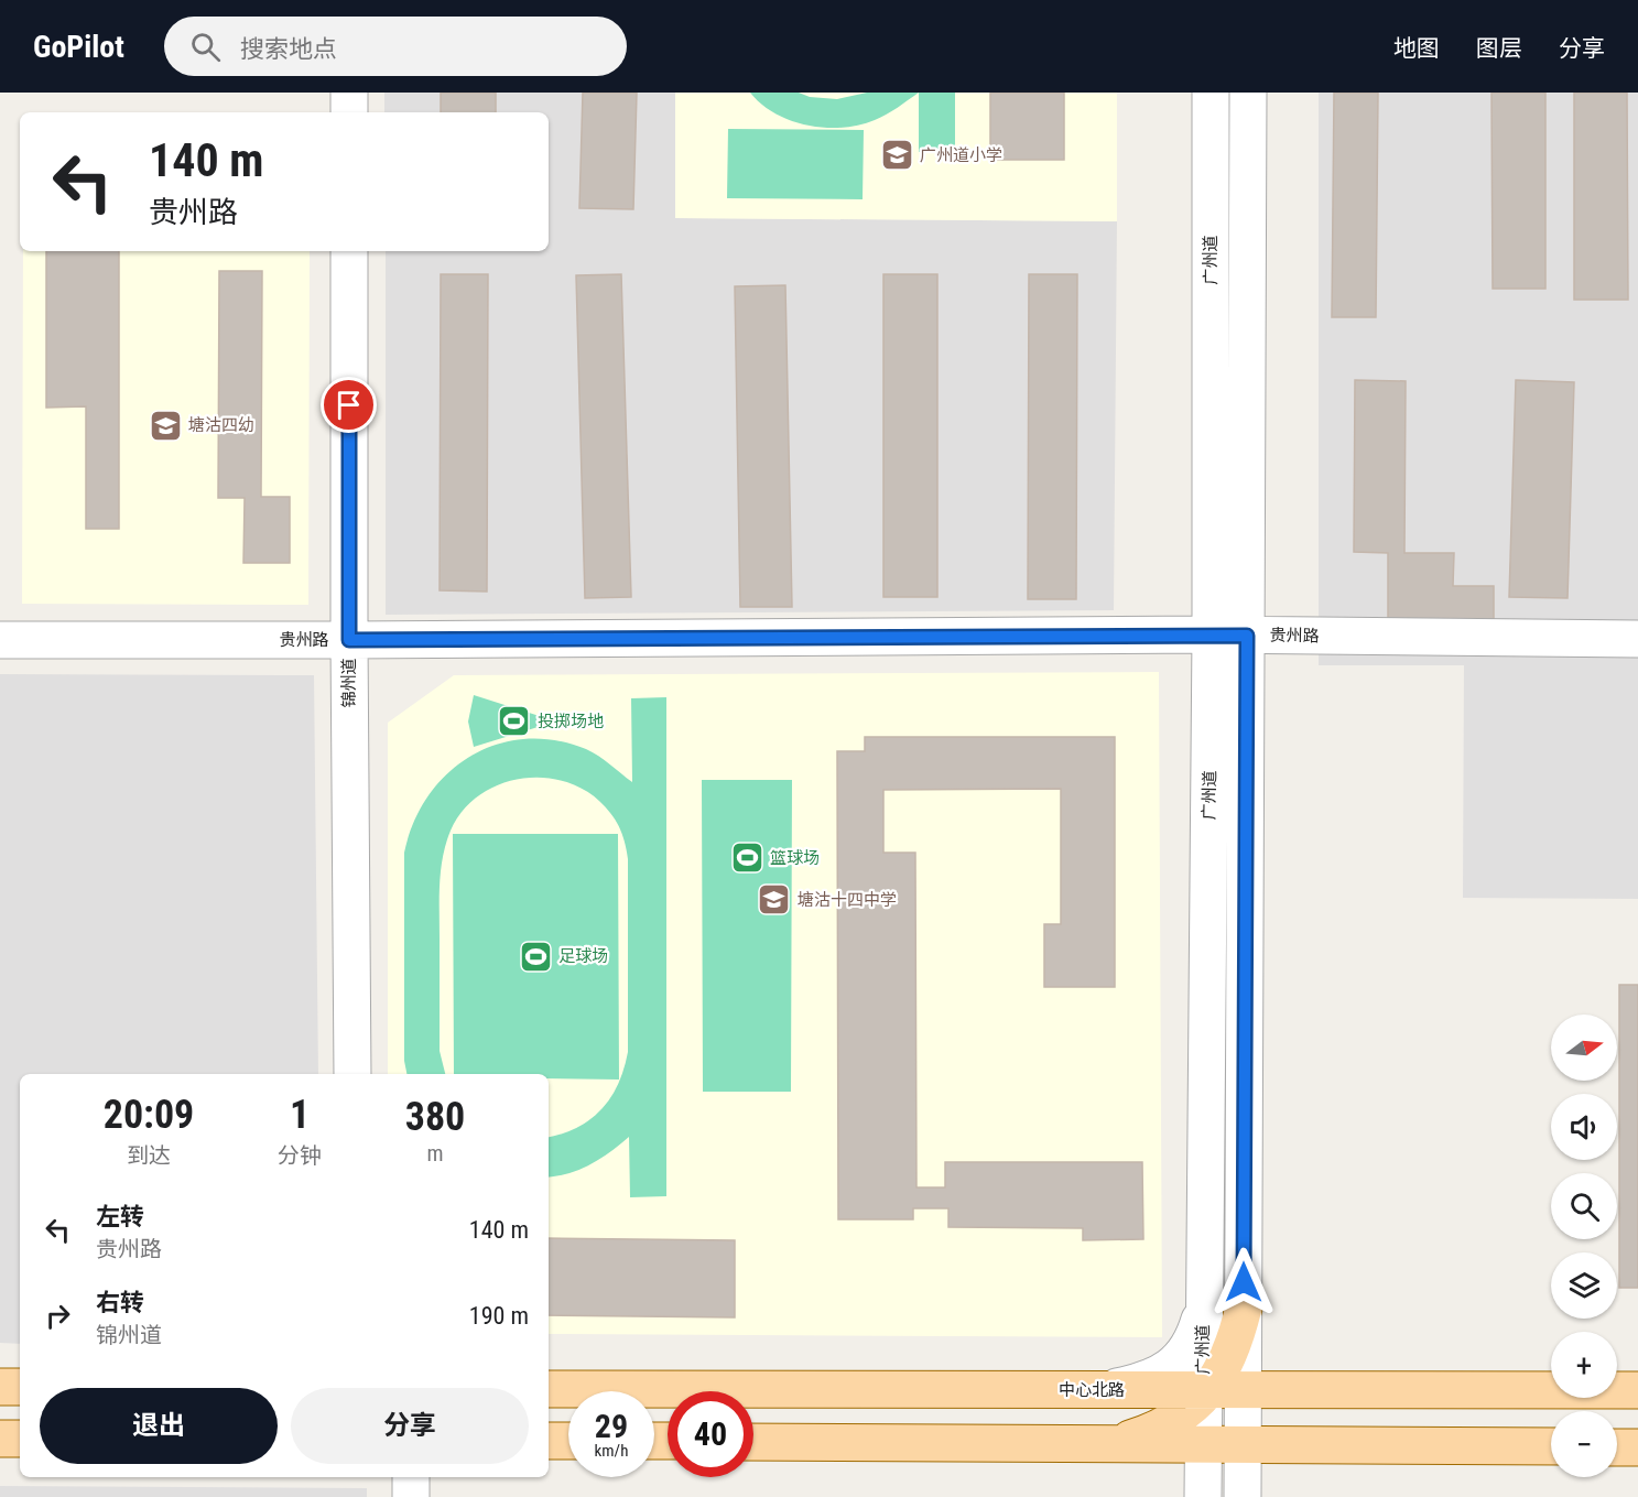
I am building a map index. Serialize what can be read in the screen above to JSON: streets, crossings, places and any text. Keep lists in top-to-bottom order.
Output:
{
  "streets": {
    "main road": ["中心北路"],
    "street": ["广州道", "贵州路", "锦州道"]
  },
  "crossings": [
    ["广州道", "贵州路"],
    ["广州道", "中心北路"],
    ["贵州路", "锦州道"]
  ],
  "places": {
    "school or university": ["广州道小学", "塘沽四幼", "塘沽十四中学"],
    "sports": ["投掷场地", "篮球场", "足球场"]
  },
  "north": "right",
  "page": {
    "header": "GoPilot",
    "search": "搜索地点",
    "nav": ["地图", "图层", "分享"],
    "turn": ["140 m", "贵州路"],
    "map_buttons": ["+", "−"],
    "eta": [
      "20:09",
      "到达",
      "1",
      "分钟",
      "380",
      "m"
    ],
    "list": [
      {
        "name": "左转",
        "note": "贵州路",
        "value": "140 m"
      },
      {
        "name": "右转",
        "note": "锦州道",
        "value": "190 m"
      }
    ],
    "buttons": ["退出", "分享"],
    "speed": "29 km/h",
    "limit": "40"
  }
}
